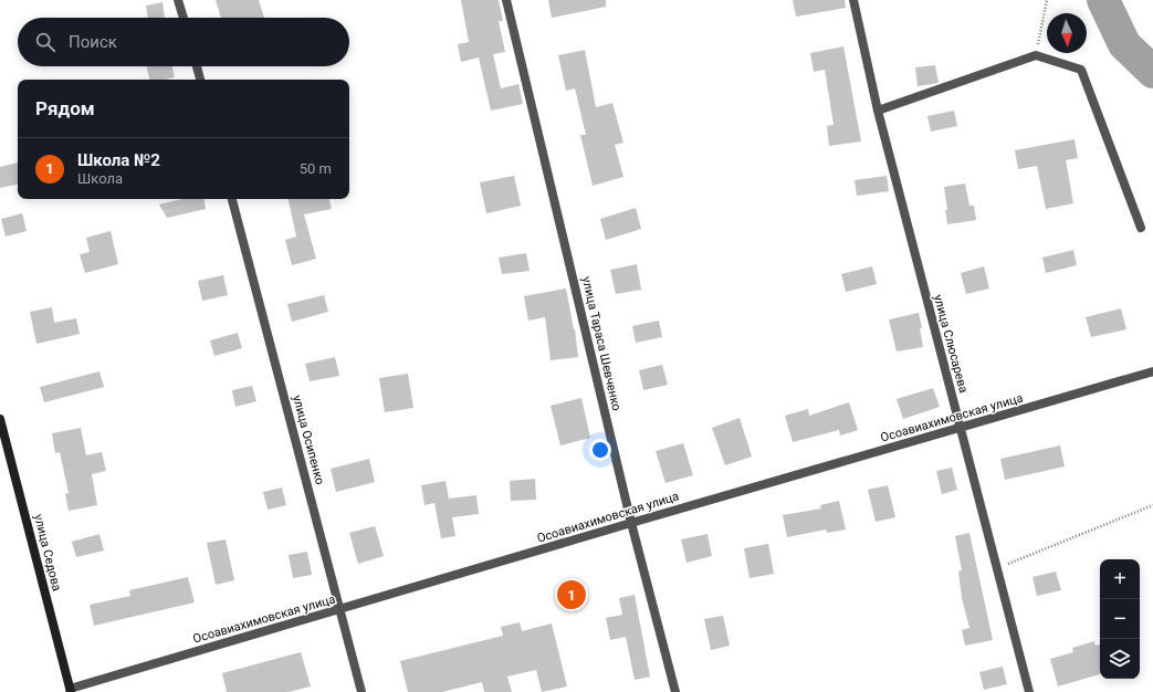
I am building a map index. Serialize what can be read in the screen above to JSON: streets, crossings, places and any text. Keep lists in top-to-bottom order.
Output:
{
  "streets": {
    "main road": ["улица Седова"],
    "street": [
      "улица Тараса Шевченко",
      "улица Слюсарева",
      "Осоавиахимовская улица",
      "улица Осипенко"
    ]
  },
  "crossings": [
    ["улица Тараса Шевченко", "Осоавиахимовская улица"],
    ["улица Слюсарева", "Осоавиахимовская улица"],
    ["Осоавиахимовская улица", "улица Осипенко"],
    ["Осоавиахимовская улица", "улица Седова"]
  ],
  "north": "bottom",
  "page": {
    "search": "Поиск",
    "heading": "Рядом",
    "list": [
      {
        "mark": "1",
        "name": "Школа №2",
        "note": "Школа",
        "value": "50 m"
      }
    ],
    "map_buttons": ["+", "−"],
    "pins": "1"
  }
}
